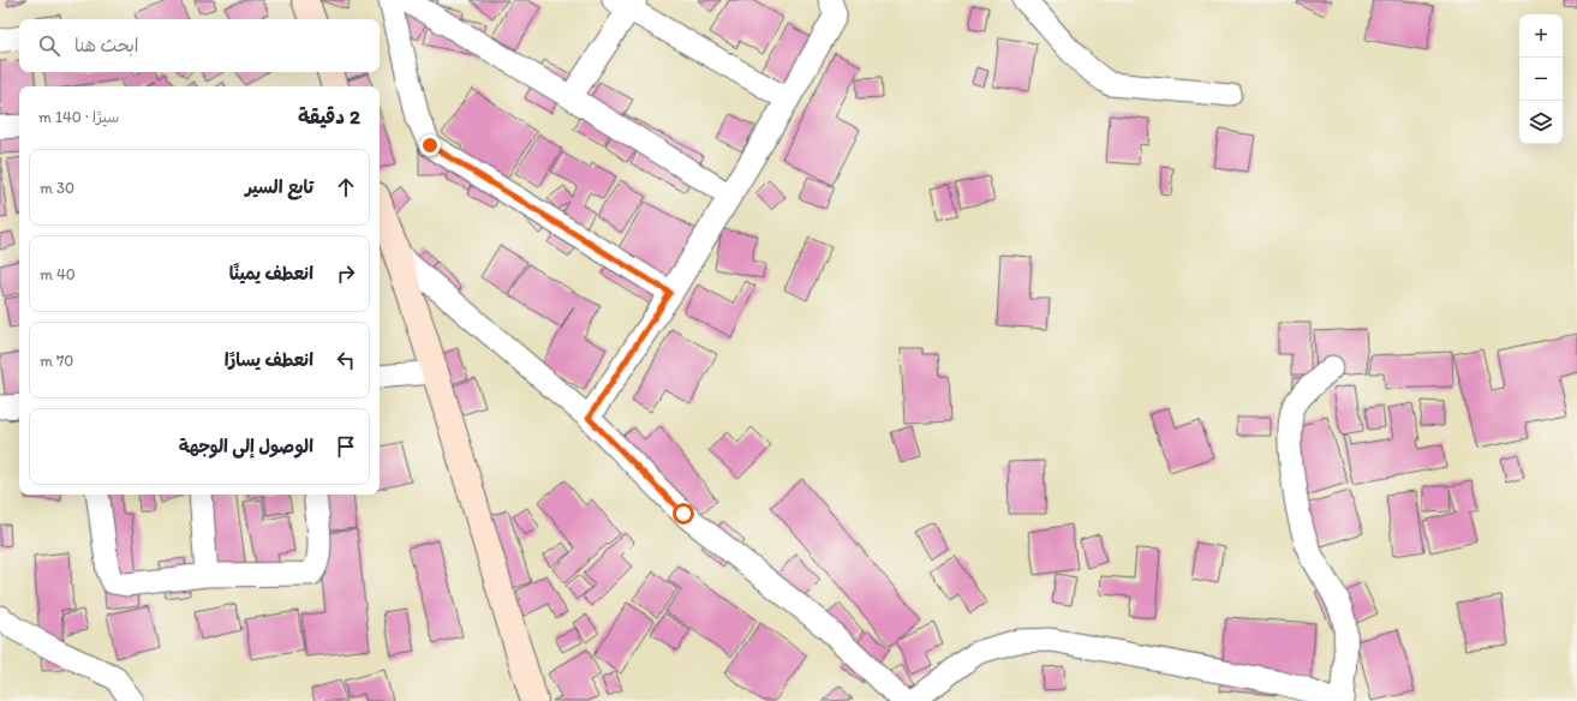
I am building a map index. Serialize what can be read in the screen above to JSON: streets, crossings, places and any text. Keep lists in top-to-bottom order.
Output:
{
  "page": {
    "map_buttons": ["+", "−"],
    "search": "ابحث هنا",
    "heading": ["2 دقيقة", "سيرًا · 140 m"],
    "list": [
      ["تابع السير", "30 m"],
      ["انعطف يمينًا", "40 m"],
      ["انعطف يسارًا", "70 m"],
      "الوصول إلى الوجهة"
    ]
  }
}
